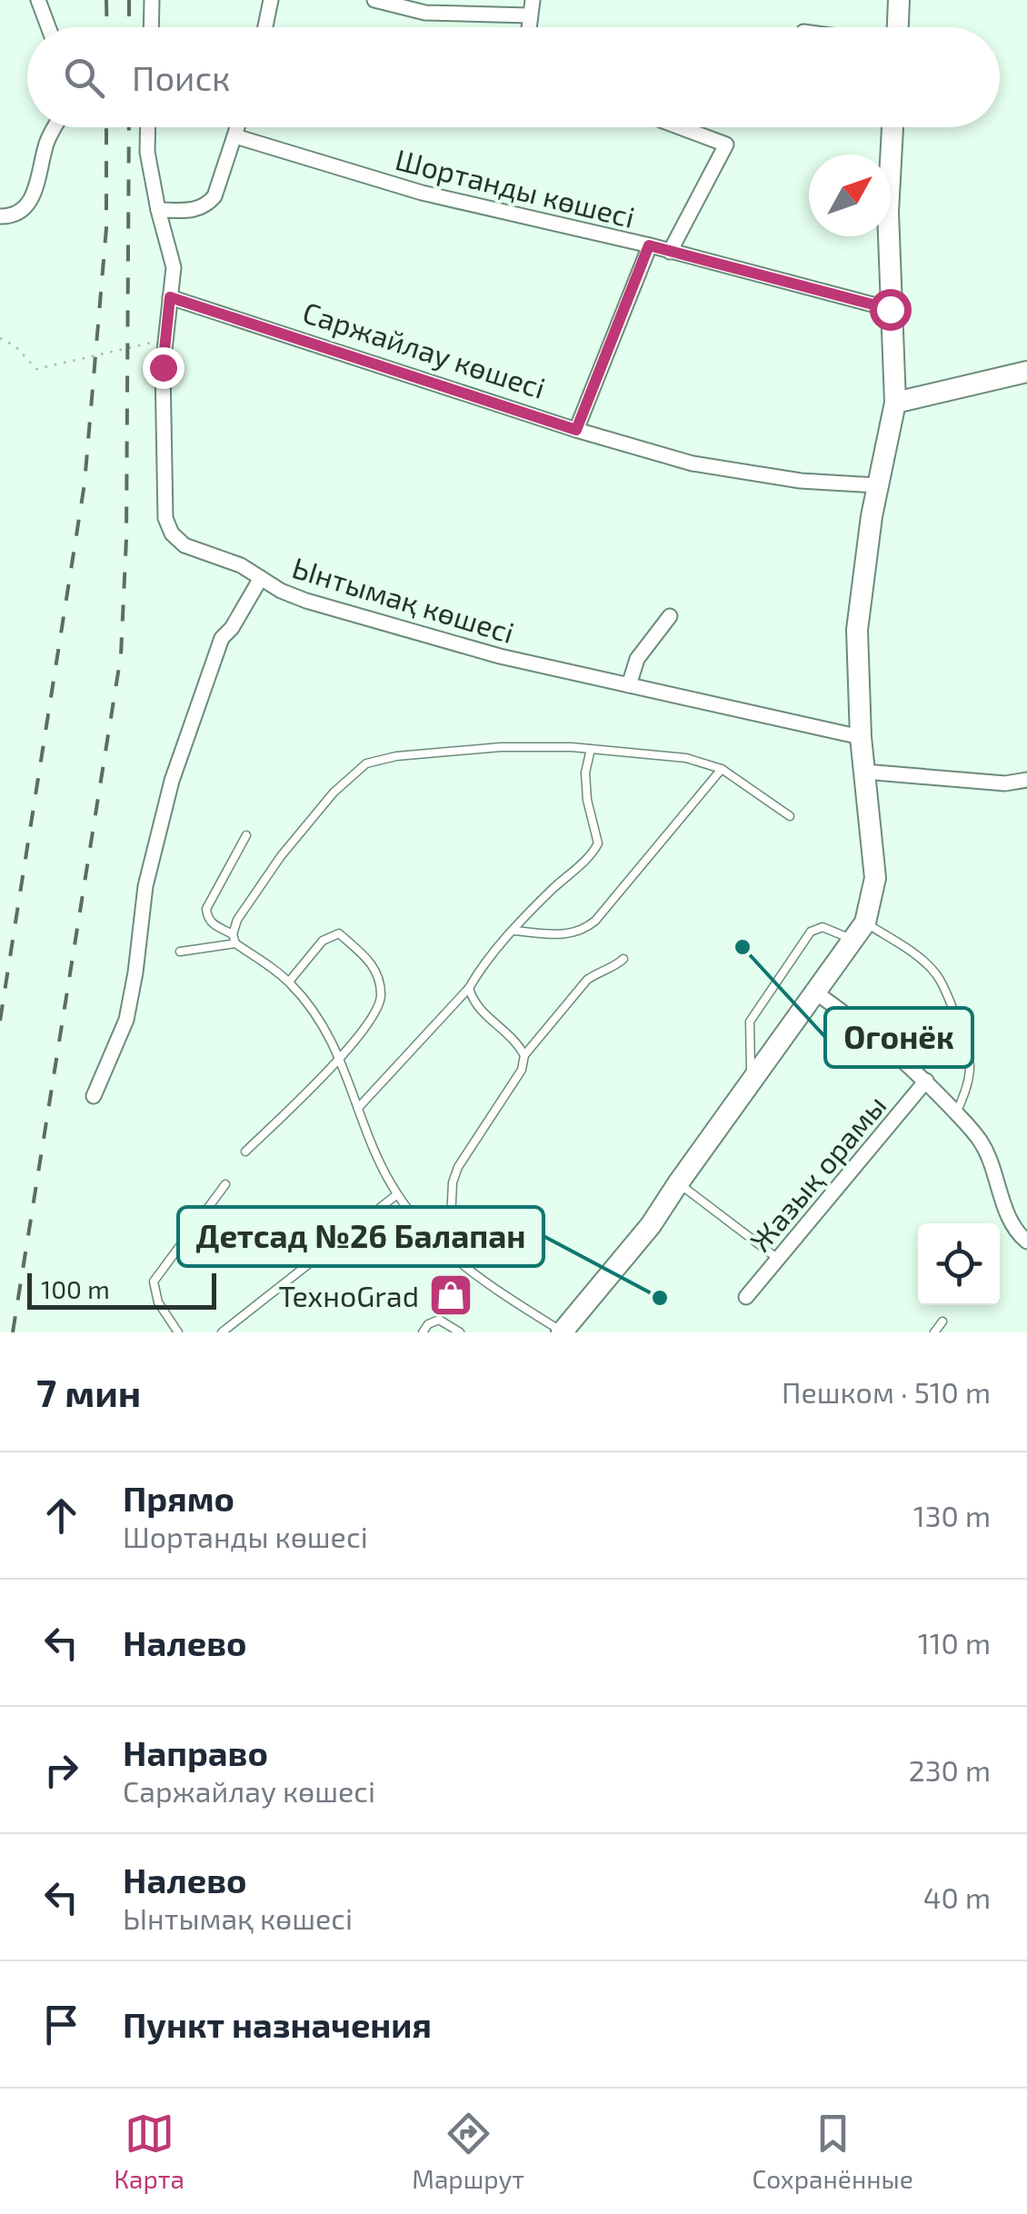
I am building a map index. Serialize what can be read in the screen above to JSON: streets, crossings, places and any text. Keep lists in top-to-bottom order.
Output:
{
  "streets": {
    "street": [
      "Шортанды көшесі",
      "Саржайлау көшесі",
      "Ынтымақ көшесі",
      "Жазық орамы"
    ]
  },
  "crossings": [
    ["Саржайлау көшесі", "Ынтымақ көшесі"]
  ],
  "places": {
    "other": ["Огонёк", "Детсад №26 Балапан"],
    "shop": ["ТехноGrad"]
  },
  "scale_bar": "100 m",
  "north": "top right",
  "page": {
    "search": "Поиск",
    "scale": "100 m",
    "heading": ["7 мин", "Пешком · 510 m"],
    "list": [
      ["Прямо", "Шортанды көшесі", "130 m"],
      ["Налево", "110 m"],
      ["Направо", "Саржайлау көшесі", "230 m"],
      ["Налево", "Ынтымақ көшесі", "40 m"],
      "Пункт назначения"
    ],
    "nav": ["Карта", "Маршрут", "Сохранённые"]
  }
}
